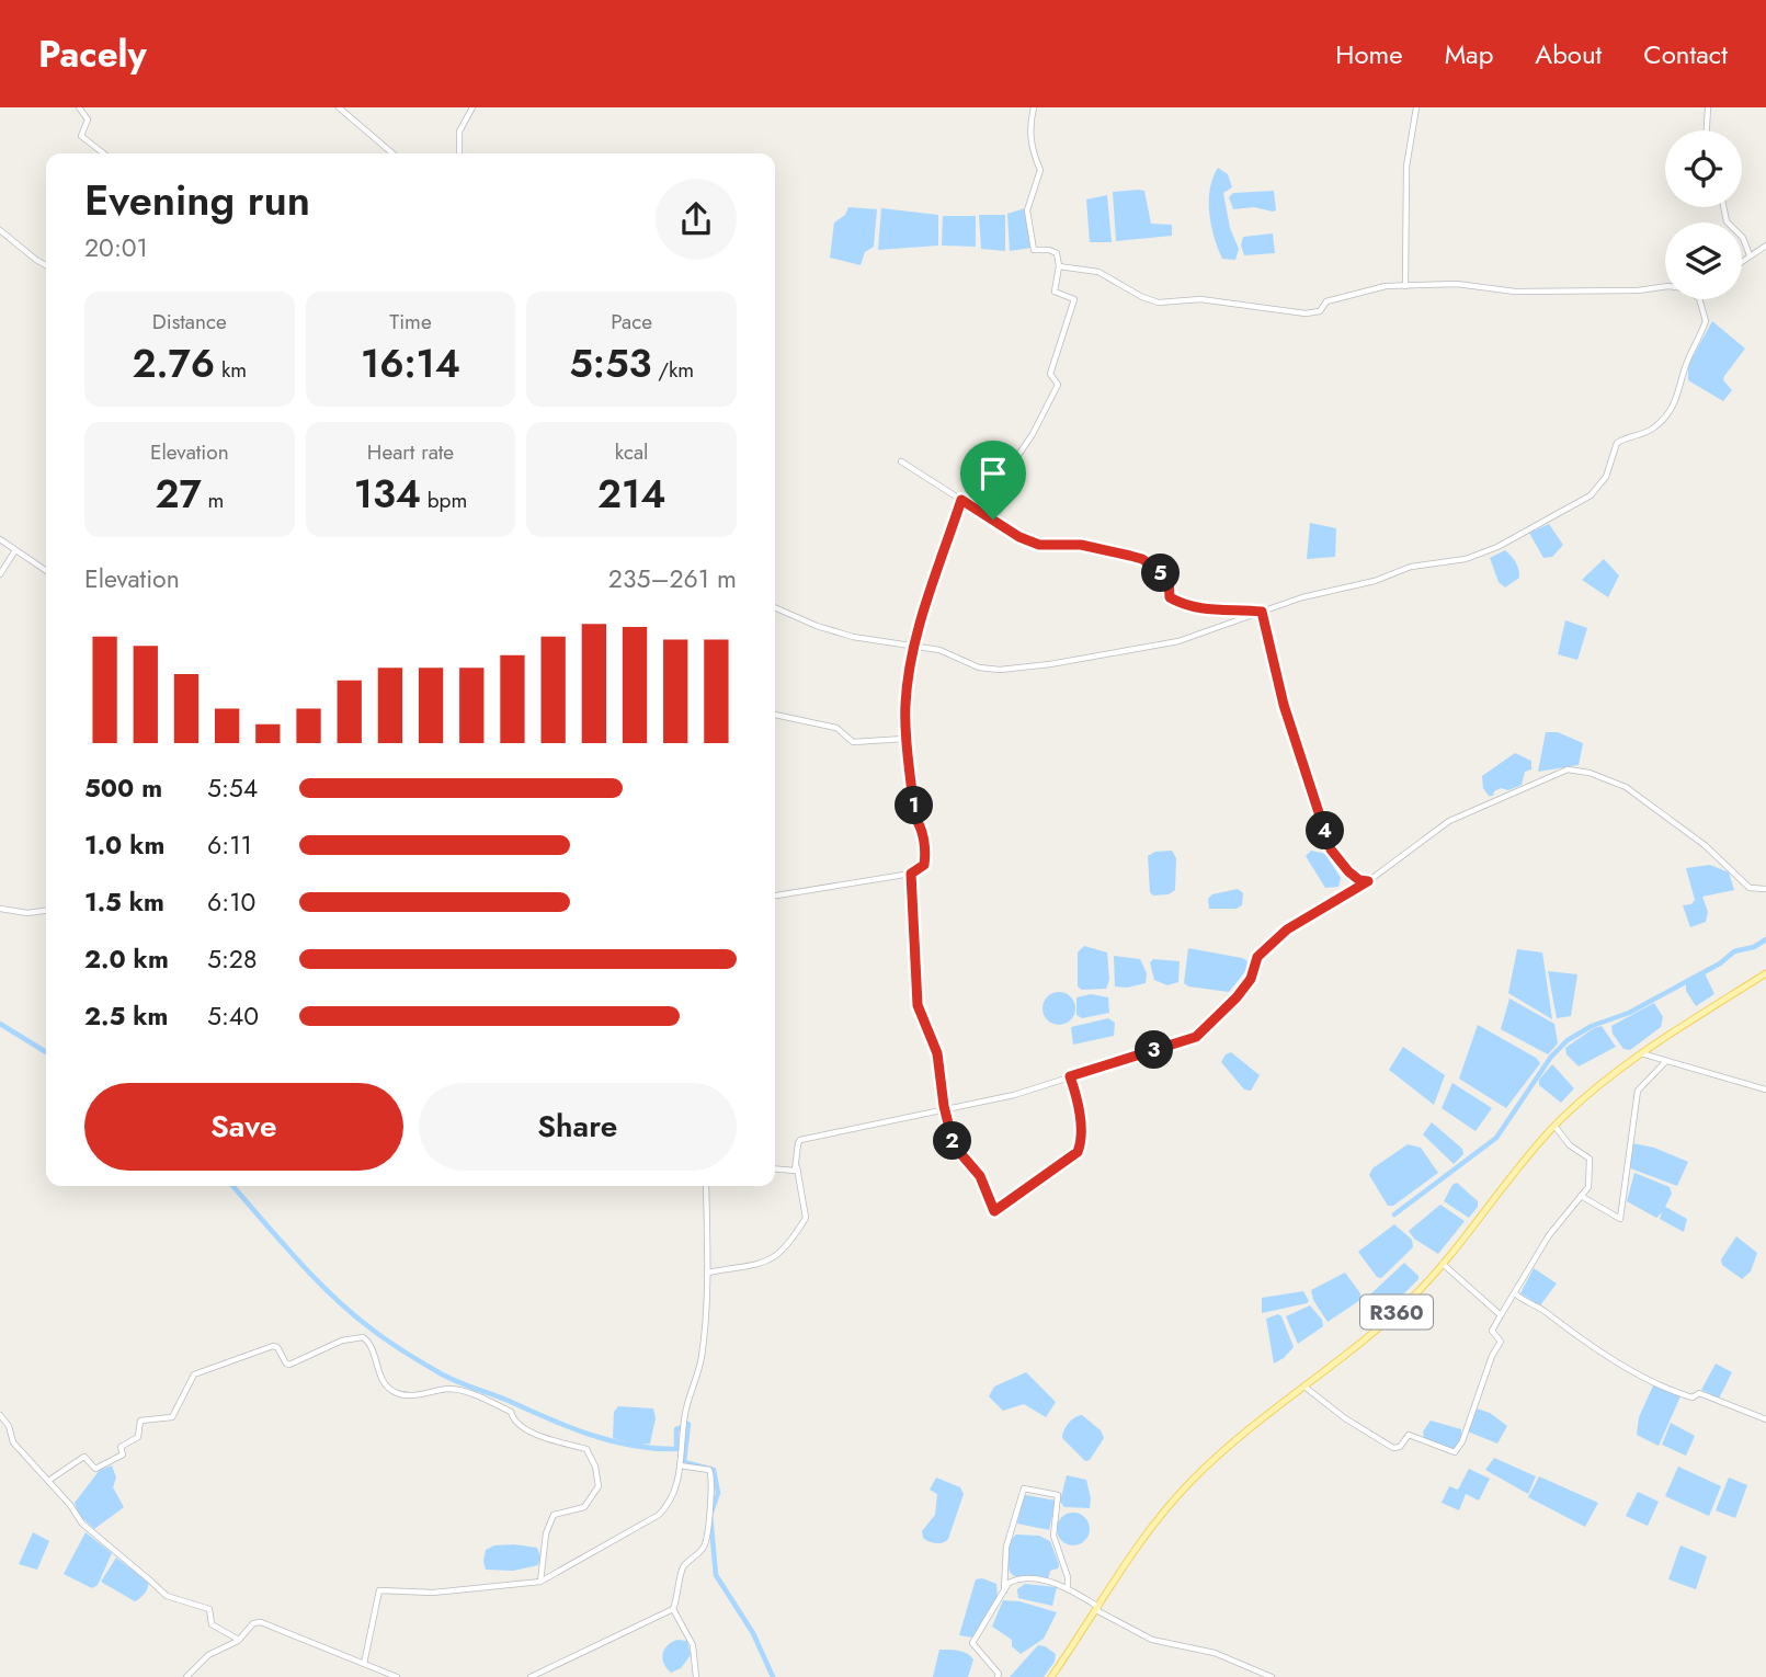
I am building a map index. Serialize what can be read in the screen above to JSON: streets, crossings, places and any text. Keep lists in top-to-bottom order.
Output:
{
  "streets": {
    "main road": ["R360"]
  },
  "page": {
    "header": "Pacely",
    "nav": [
      "Home",
      "Map",
      "About",
      "Contact"
    ],
    "heading": ["Evening run", "20:01"],
    "stats": [
      ["Distance", "2.76 km"],
      ["Time", "16:14"],
      ["Pace", "5:53 /km"],
      ["Elevation", "27 m"],
      ["Heart rate", "134 bpm"],
      ["kcal", "214"]
    ],
    "chart": ["Elevation", "235–261 m"],
    "pins": [
      "5",
      "1",
      "4",
      "3",
      "2"
    ],
    "list": [
      {
        "name": "500 m",
        "note": "5:54"
      },
      {
        "name": "1.0 km",
        "note": "6:11"
      },
      {
        "name": "1.5 km",
        "note": "6:10"
      },
      {
        "name": "2.0 km",
        "note": "5:28"
      },
      {
        "name": "2.5 km",
        "note": "5:40"
      }
    ],
    "buttons": ["Save", "Share"]
  }
}
